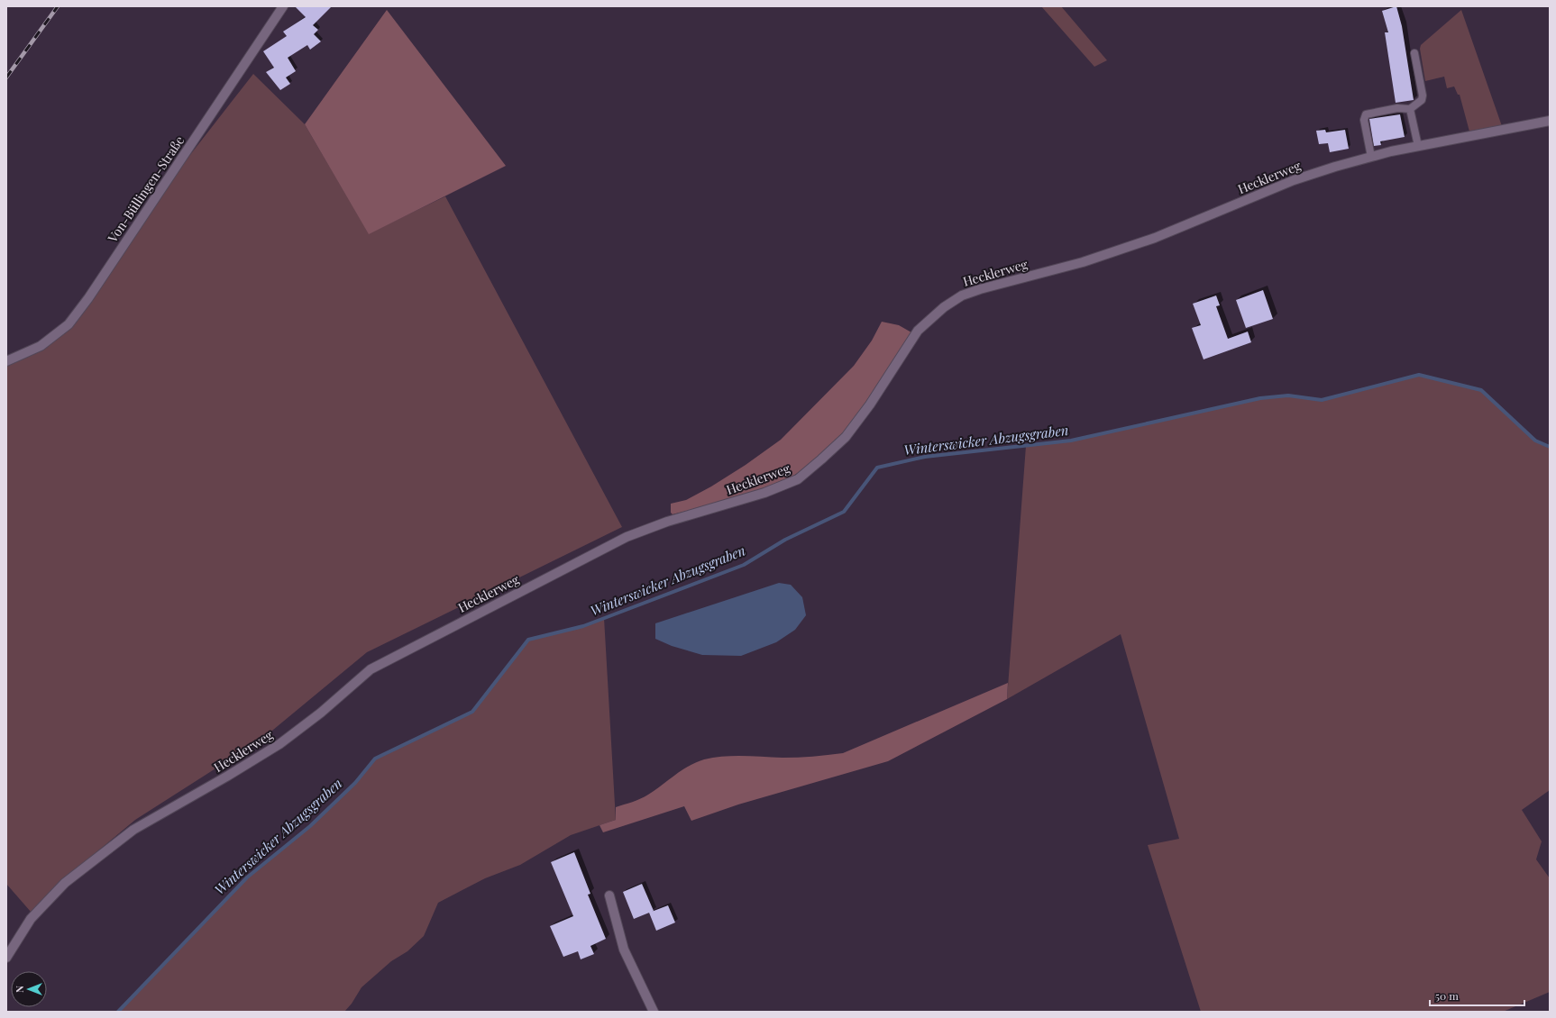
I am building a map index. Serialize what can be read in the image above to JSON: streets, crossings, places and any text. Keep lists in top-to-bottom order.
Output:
{
  "streets": {
    "street": ["Hecklerweg", "Von-Büllingen-Straße"]
  },
  "water": ["Winterswicker Abzugsgraben"],
  "scale_bar": "50 m",
  "north": "left"
}
